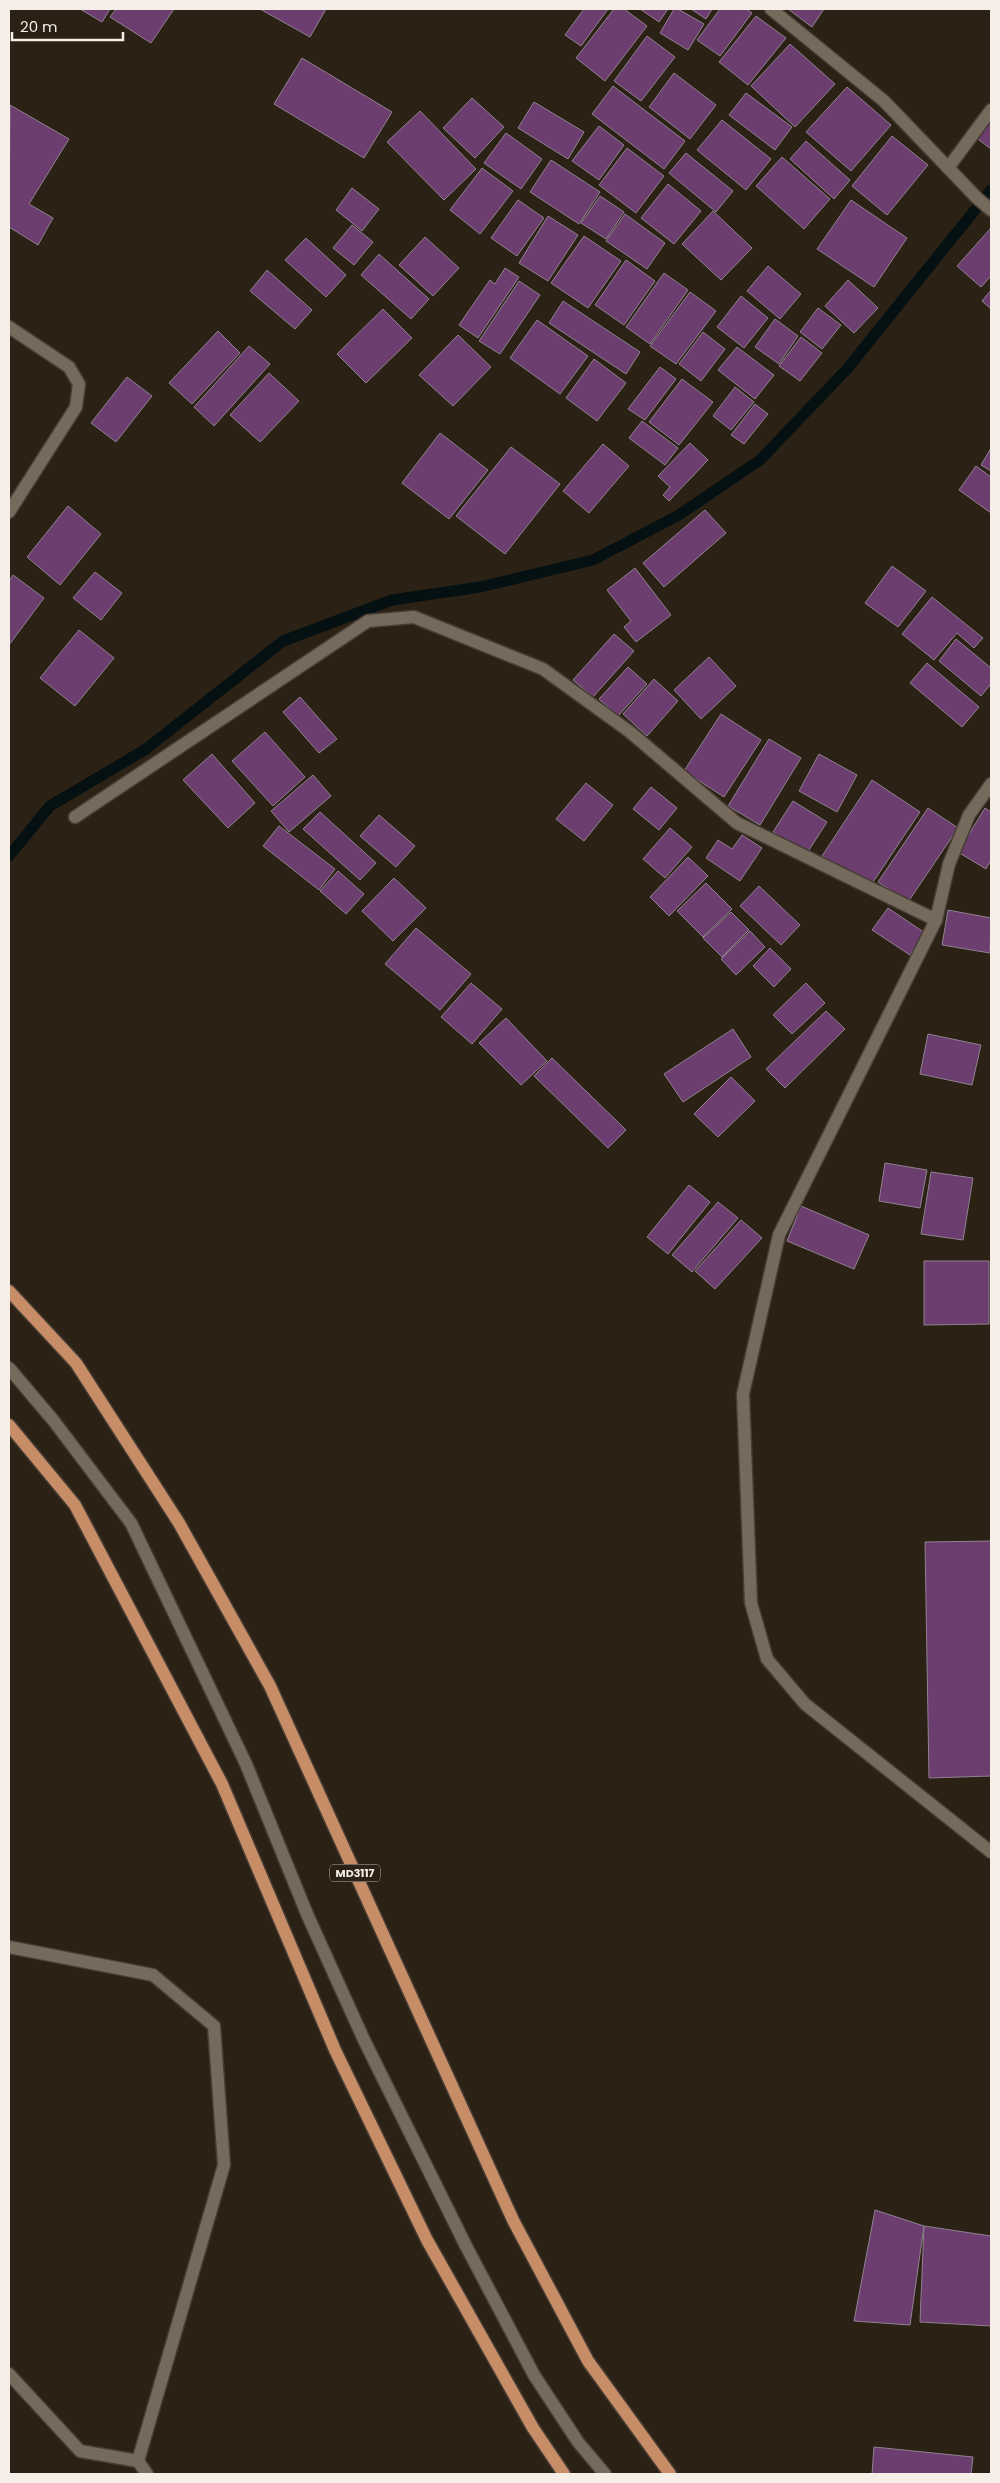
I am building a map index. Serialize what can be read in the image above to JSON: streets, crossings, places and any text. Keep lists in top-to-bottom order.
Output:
{
  "streets": {
    "main road": ["MD3117"]
  },
  "scale_bar": "20 m"
}
